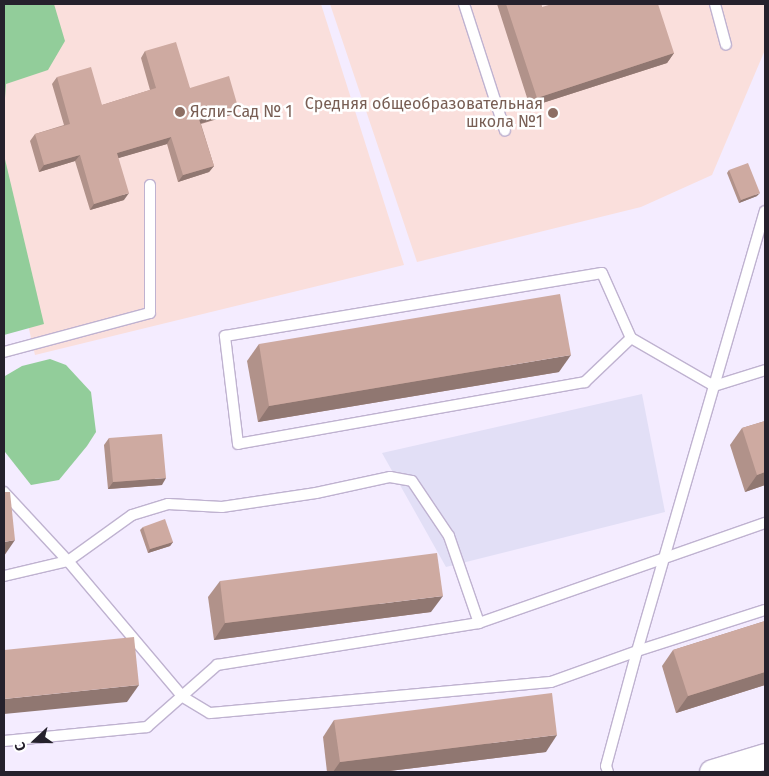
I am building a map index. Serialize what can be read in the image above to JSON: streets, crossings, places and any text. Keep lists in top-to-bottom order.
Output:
{
  "places": ["Ясли-Сад № 1", "Средняя общеобразовательная школа №1"],
  "north": "left"
}
